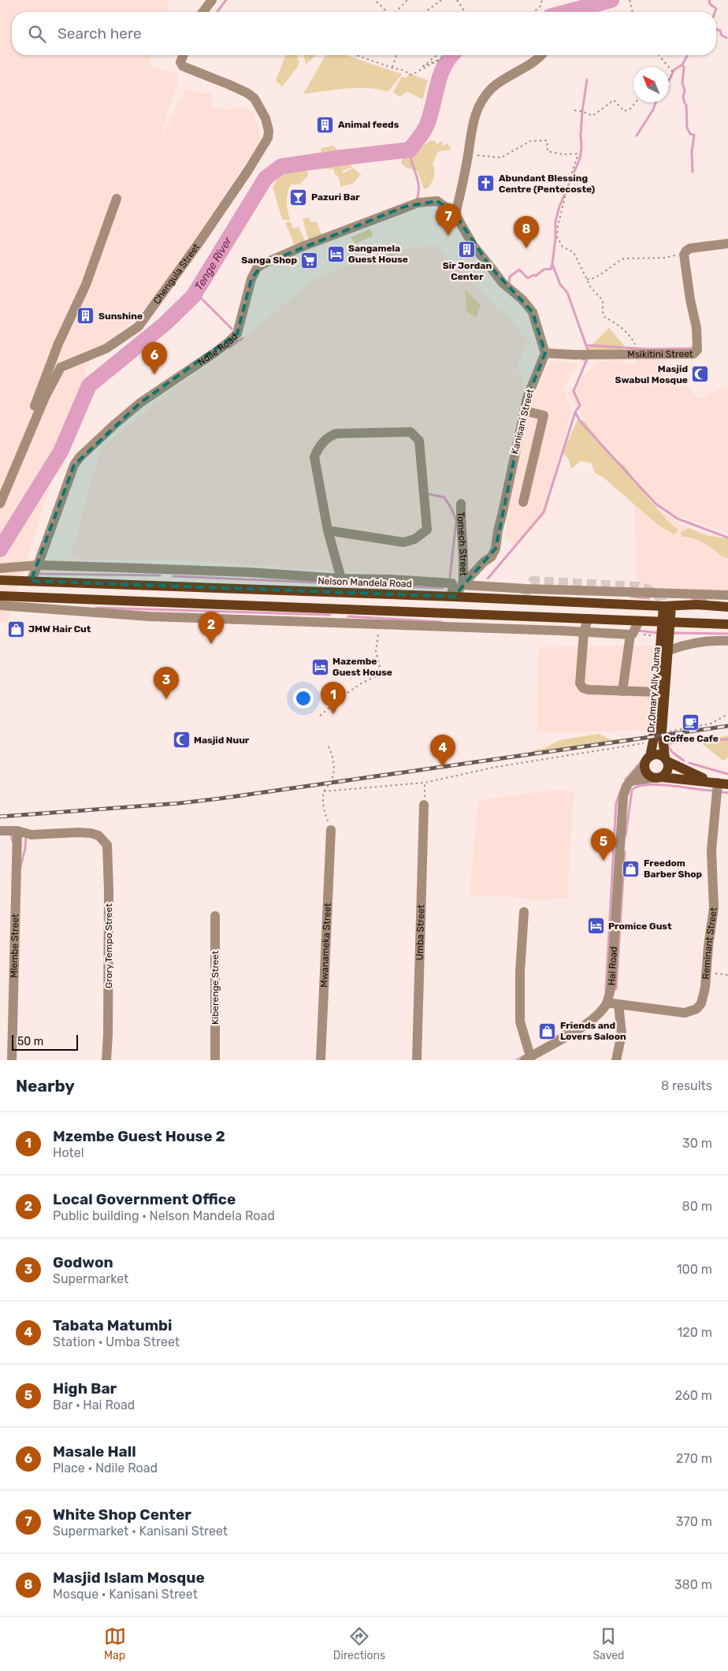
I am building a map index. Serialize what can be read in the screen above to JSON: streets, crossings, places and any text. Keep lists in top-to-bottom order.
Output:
{
  "streets": {
    "main road": ["Nelson Mandela Road", "Dr.Omary Ally Juma"],
    "street": [
      "Chengula Street",
      "Ndile Road",
      "Msikitini Street",
      "Kanisani Street",
      "Tomech Street",
      "Umba Street",
      "Reminant Street",
      "Mlembe Street",
      "Mwanameka Street",
      "Grory Tempo Street",
      "Hai Road",
      "Kiberenge Street"
    ]
  },
  "crossings": [
    ["Ndile Road", "Nelson Mandela Road"],
    ["Msikitini Street", "Kanisani Street"],
    ["Kanisani Street", "Tomech Street"],
    ["Kanisani Street", "Nelson Mandela Road"],
    ["Dr.Omary Ally Juma", "Hai Road"],
    ["Reminant Street", "Hai Road"],
    ["Mlembe Street", "Grory Tempo Street"]
  ],
  "water": ["Tenge River"],
  "places": {
    "building": ["Animal feeds", "Sir Jordan Center", "Sunshine"],
    "church": ["Abundant Blessing Centre (Pentecoste)"],
    "bar": ["Pazuri Bar"],
    "hotel": ["Sangamela Guest House", "Mazembe Guest House", "Promice Gust"],
    "supermarket": ["Sanga Shop"],
    "mosque": ["Masjid Swabul Mosque", "Masjid Nuur"],
    "shop": ["JMW Hair Cut", "Freedom Barber Shop", "Friends and Lovers Saloon"],
    "cafe": ["Coffee Cafe"]
  },
  "scale_bar": "50 m",
  "north": "top left",
  "page": {
    "search": "Search here",
    "pins": [
      "7",
      "8",
      "6",
      "2",
      "3",
      "1",
      "4",
      "5"
    ],
    "scale": "50 m",
    "heading": ["Nearby", "8 results"],
    "list": [
      {
        "mark": "1",
        "name": "Mzembe Guest House 2",
        "note": "Hotel",
        "value": "30 m"
      },
      {
        "mark": "2",
        "name": "Local Government Office",
        "note": "Public building · Nelson Mandela Road",
        "value": "80 m"
      },
      {
        "mark": "3",
        "name": "Godwon",
        "note": "Supermarket",
        "value": "100 m"
      },
      {
        "mark": "4",
        "name": "Tabata Matumbi",
        "note": "Station · Umba Street",
        "value": "120 m"
      },
      {
        "mark": "5",
        "name": "High Bar",
        "note": "Bar · Hai Road",
        "value": "260 m"
      },
      {
        "mark": "6",
        "name": "Masale Hall",
        "note": "Place · Ndile Road",
        "value": "270 m"
      },
      {
        "mark": "7",
        "name": "White Shop Center",
        "note": "Supermarket · Kanisani Street",
        "value": "370 m"
      },
      {
        "mark": "8",
        "name": "Masjid Islam Mosque",
        "note": "Mosque · Kanisani Street",
        "value": "380 m"
      }
    ],
    "nav": ["Map", "Directions", "Saved"]
  }
}
